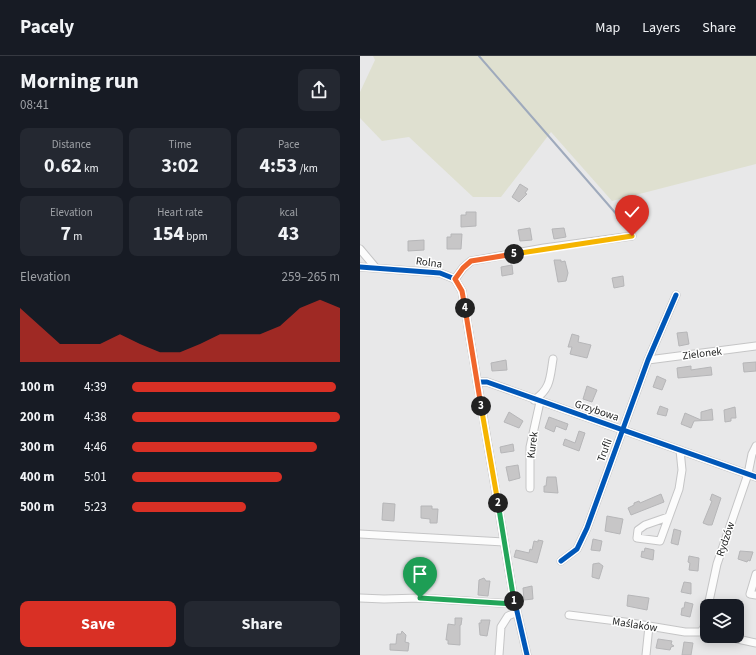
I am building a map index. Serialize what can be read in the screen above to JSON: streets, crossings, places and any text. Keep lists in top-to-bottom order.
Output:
{
  "streets": {
    "street": [
      "Rolna",
      "Zielonek",
      "Grzybowa",
      "Kurek",
      "Trufli",
      "Rydzów",
      "Maślaków"
    ]
  },
  "crossings": [
    ["Rolna", "Grzybowa"],
    ["Zielonek", "Trufli"],
    ["Grzybowa", "Kurek"],
    ["Grzybowa", "Trufli"],
    ["Grzybowa", "Rydzów"]
  ],
  "page": {
    "header": "Pacely",
    "nav": ["Map", "Layers", "Share"],
    "heading": ["Morning run", "08:41"],
    "stats": [
      ["Distance", "0.62 km"],
      ["Time", "3:02"],
      ["Pace", "4:53 /km"],
      ["Elevation", "7 m"],
      ["Heart rate", "154 bpm"],
      ["kcal", "43"]
    ],
    "pins": [
      "5",
      "4",
      "3",
      "2",
      "1"
    ],
    "chart": ["Elevation", "259–265 m"],
    "list": [
      {
        "name": "100 m",
        "note": "4:39"
      },
      {
        "name": "200 m",
        "note": "4:38"
      },
      {
        "name": "300 m",
        "note": "4:46"
      },
      {
        "name": "400 m",
        "note": "5:01"
      },
      {
        "name": "500 m",
        "note": "5:23"
      }
    ],
    "buttons": ["Save", "Share"]
  }
}
